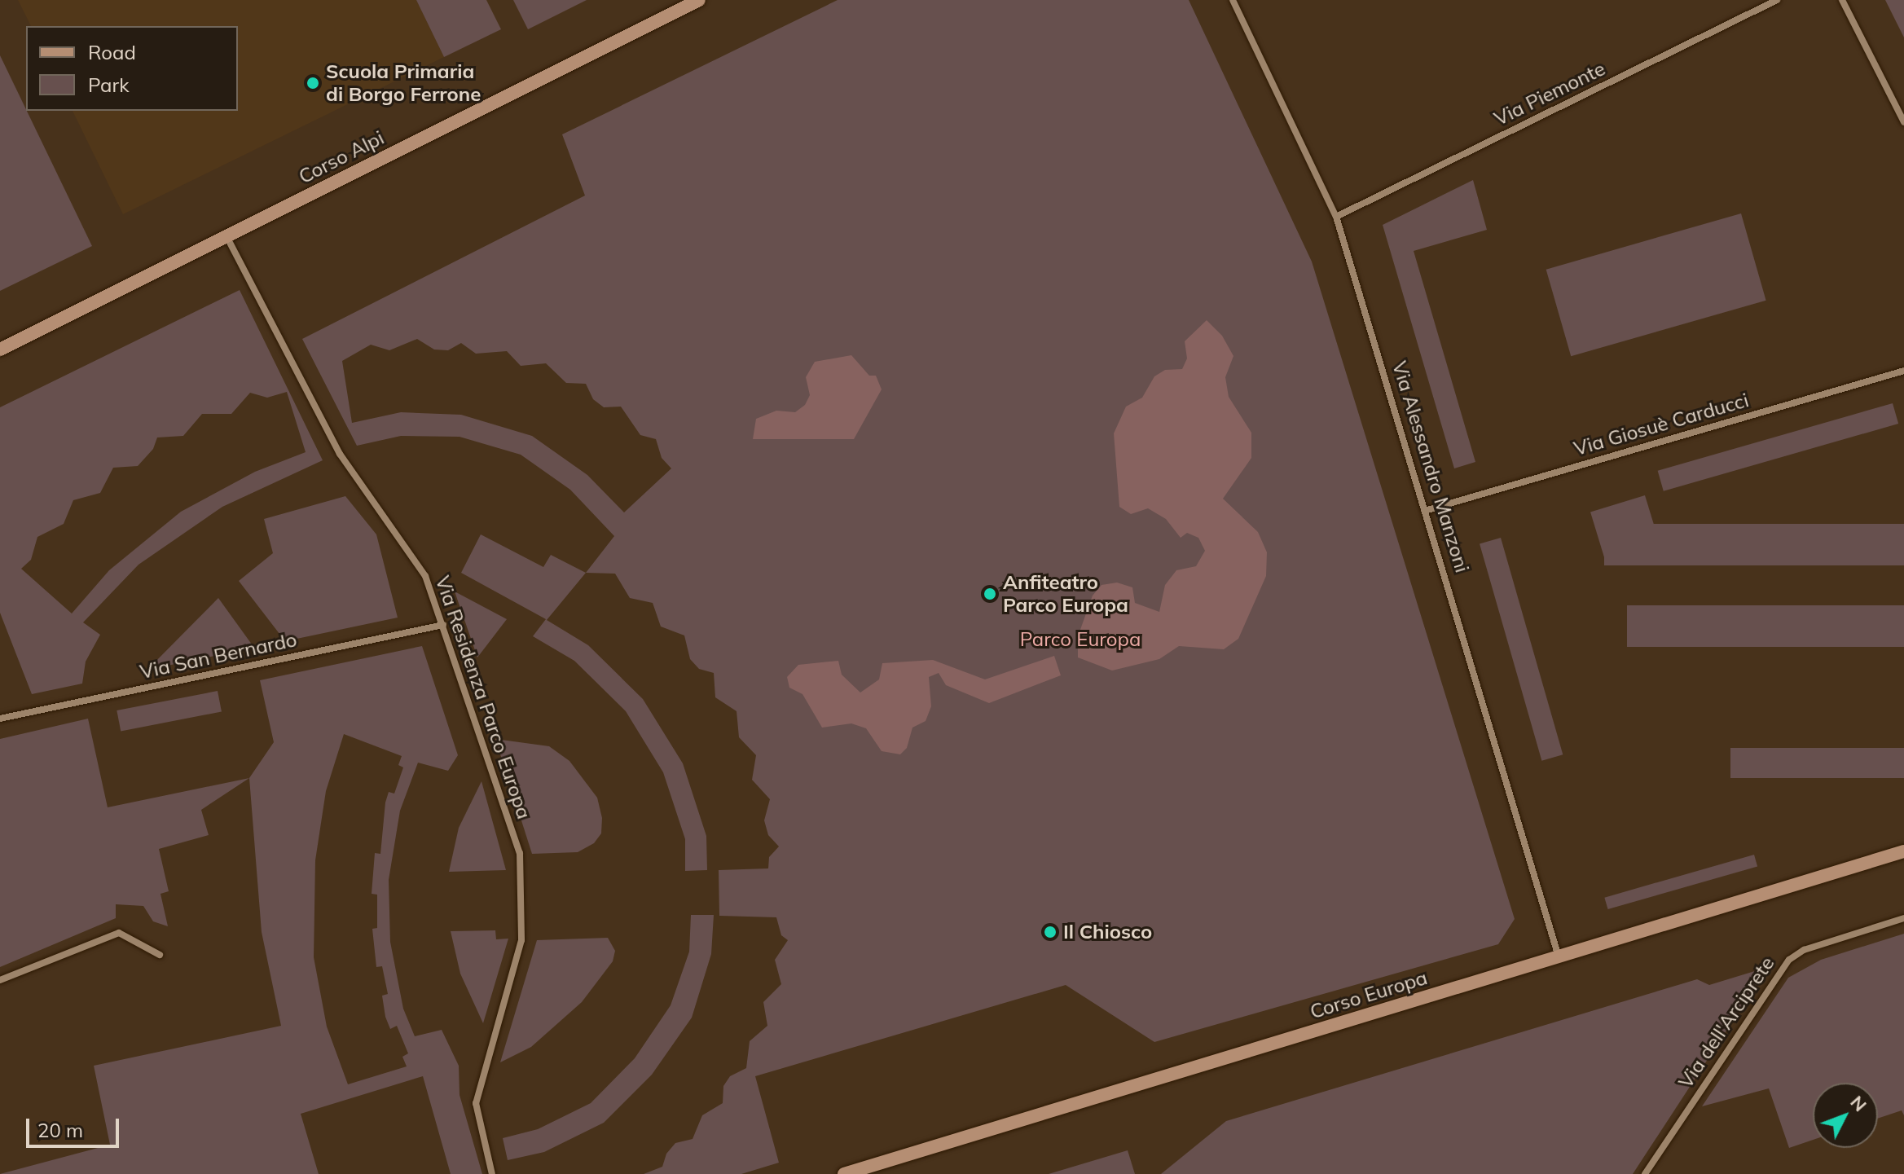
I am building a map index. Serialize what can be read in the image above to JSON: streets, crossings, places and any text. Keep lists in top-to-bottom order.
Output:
{
  "streets": {
    "street": [
      "Via Piemonte",
      "Corso Alpi",
      "Via Giosuè Carducci",
      "Via Alessandro Manzoni",
      "Via San Bernardo",
      "Via Residenza Parco Europa",
      "Corso Europa",
      "Via dell'Arciprete"
    ]
  },
  "crossings": [
    ["Via Piemonte", "Via Alessandro Manzoni"],
    ["Corso Alpi", "Via Residenza Parco Europa"],
    ["Via Giosuè Carducci", "Via Alessandro Manzoni"],
    ["Via Alessandro Manzoni", "Corso Europa"],
    ["Via San Bernardo", "Via Residenza Parco Europa"]
  ],
  "parks": ["Parco Europa"],
  "places": ["Scuola Primaria di Borgo Ferrone", "Anfiteatro Parco Europa", "Il Chiosco"],
  "legend": ["Road", "Park"],
  "scale_bar": "20 m",
  "north": "top right"
}
